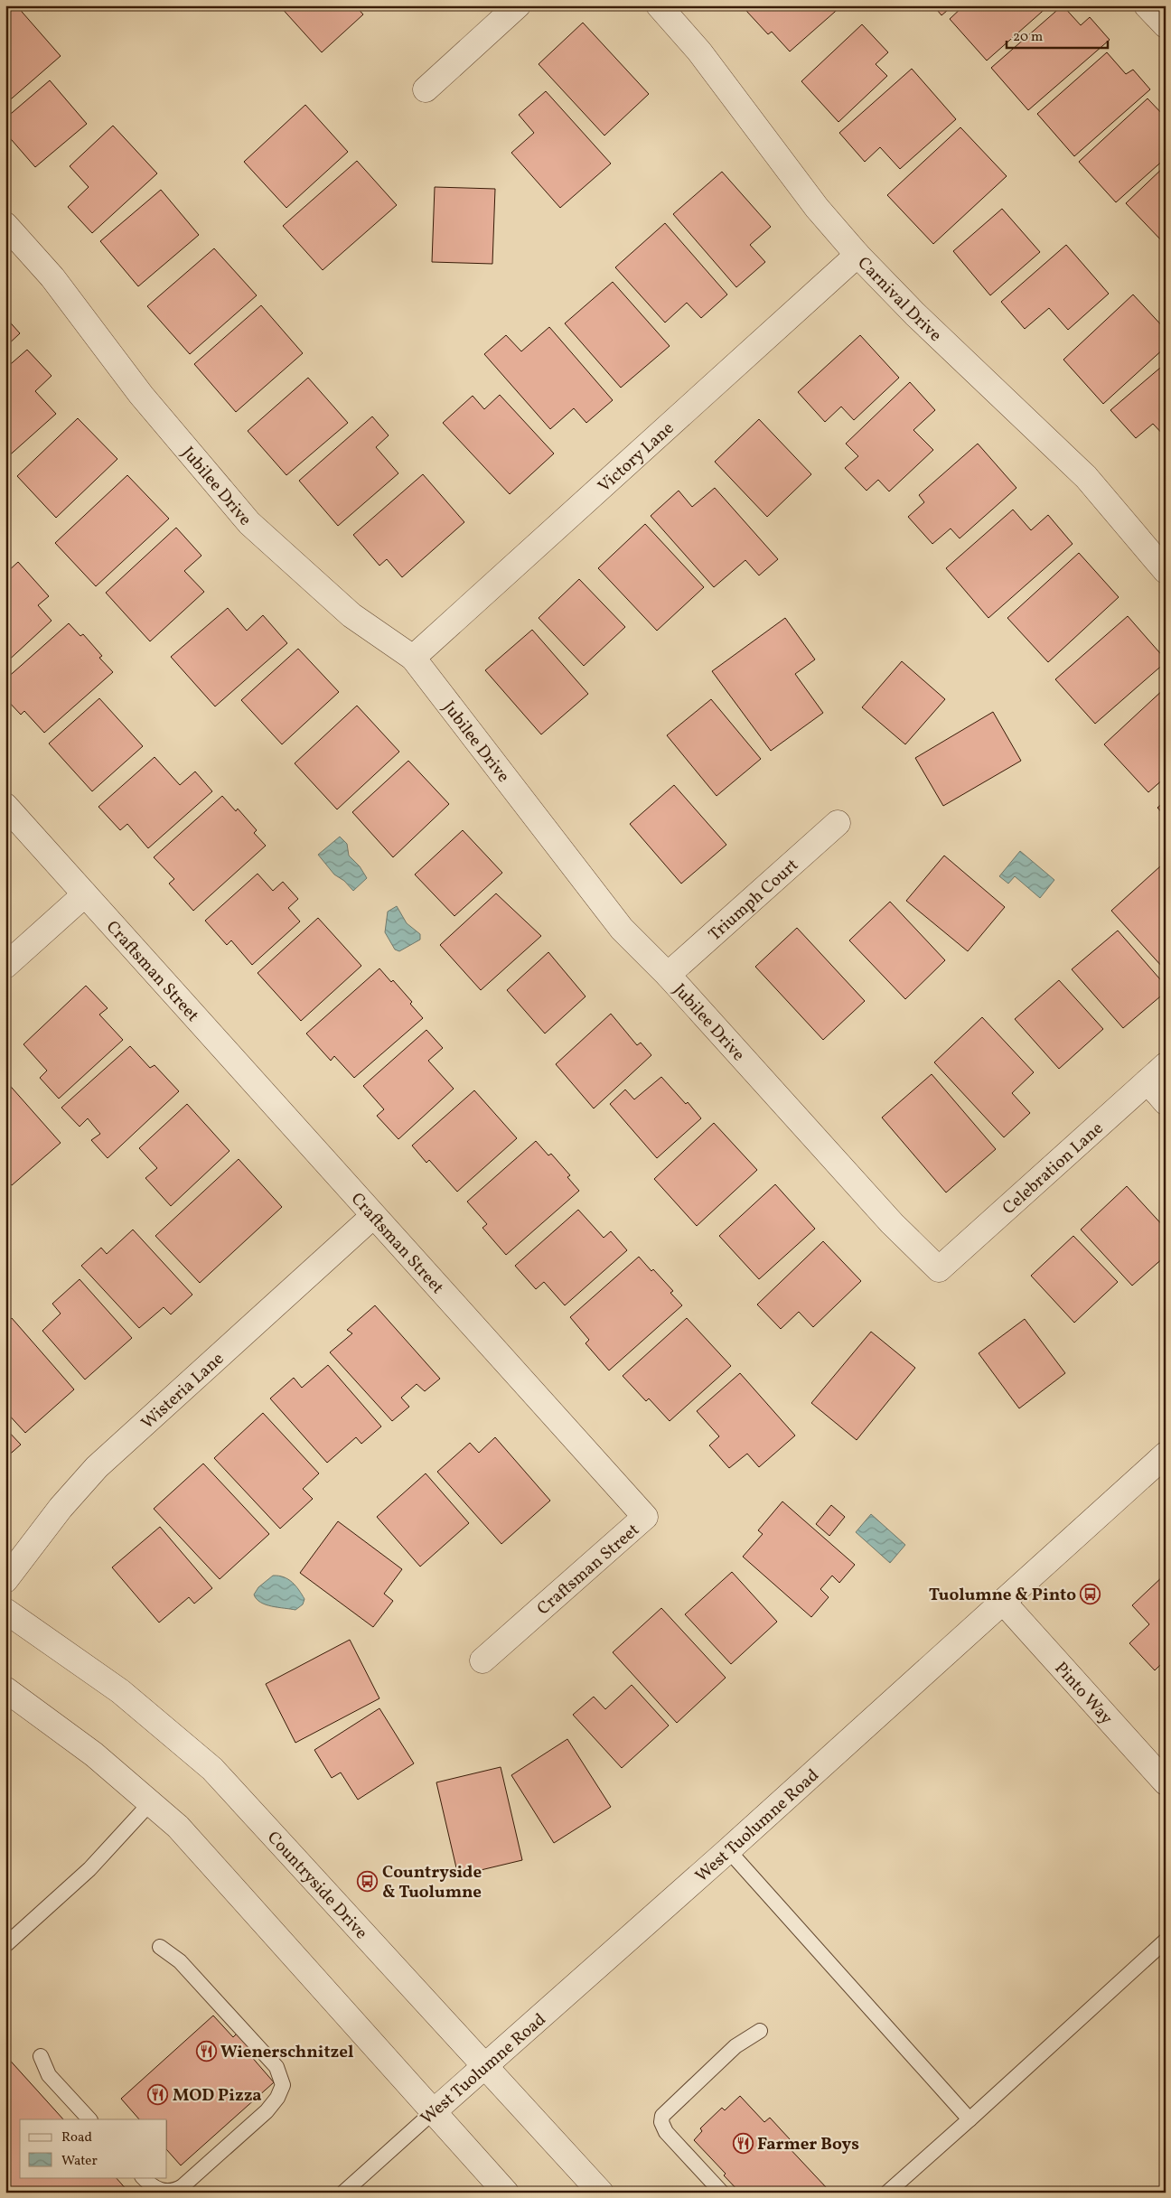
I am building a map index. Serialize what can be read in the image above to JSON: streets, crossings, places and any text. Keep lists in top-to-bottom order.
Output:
{
  "streets": {
    "street": [
      "Carnival Drive",
      "Victory Lane",
      "Jubilee Drive",
      "Triumph Court",
      "Craftsman Street",
      "Celebration Lane",
      "Wisteria Lane",
      "Pinto Way",
      "West Tuolumne Road",
      "Countryside Drive"
    ]
  },
  "crossings": [
    ["Carnival Drive", "Victory Lane"],
    ["Victory Lane", "Jubilee Drive"],
    ["Jubilee Drive", "Triumph Court"],
    ["Jubilee Drive", "Celebration Lane"],
    ["Craftsman Street", "Wisteria Lane"],
    ["Pinto Way", "West Tuolumne Road"],
    ["West Tuolumne Road", "Countryside Drive"]
  ],
  "places": {
    "bus stop": ["Tuolumne & Pinto", "Countryside & Tuolumne"],
    "restaurant": ["Wienerschnitzel", "MOD Pizza", "Farmer Boys"]
  },
  "legend": ["Road", "Water"],
  "scale_bar": "20 m"
}
